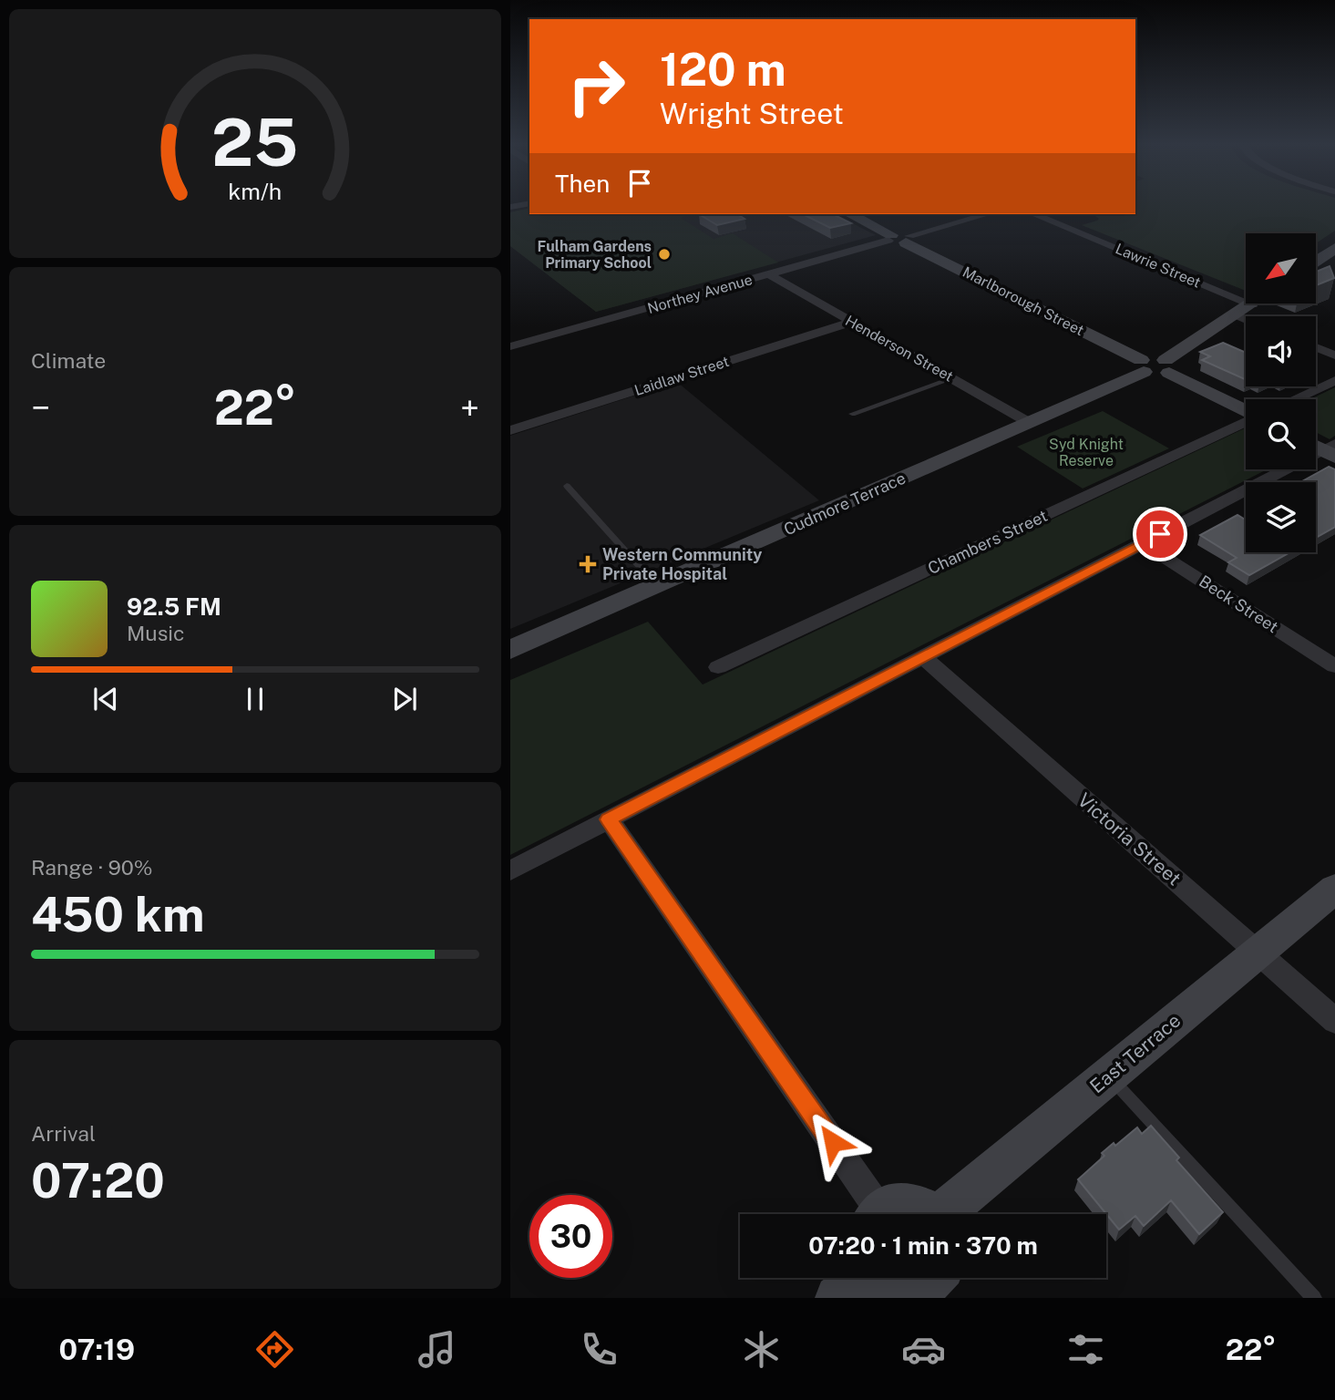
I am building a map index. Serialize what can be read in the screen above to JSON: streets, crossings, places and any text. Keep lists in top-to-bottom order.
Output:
{
  "streets": {
    "street": [
      "Lawrie Street",
      "Northey Avenue",
      "Marlborough Street",
      "Henderson Street",
      "Laidlaw Street",
      "Cudmore Terrace",
      "Chambers Street",
      "Beck Street",
      "Victoria Street",
      "East Terrace"
    ]
  },
  "crossings": [
    ["Northey Avenue", "Marlborough Street"],
    ["Northey Avenue", "Henderson Street"],
    ["Marlborough Street", "Cudmore Terrace"],
    ["Henderson Street", "Laidlaw Street"],
    ["Henderson Street", "Cudmore Terrace"],
    ["Victoria Street", "East Terrace"]
  ],
  "parks": ["Syd Knight Reserve"],
  "places": {
    "other": ["Fulham Gardens Primary School"],
    "health": ["Western Community Private Hospital"]
  },
  "north": "bottom left",
  "page": {
    "turn": ["120 m", "Wright Street"],
    "then": "Then",
    "tile": [
      "Climate",
      ["Range · 90%", "450 km"],
      ["Arrival", "07:20"]
    ],
    "heat": ["−", "22°", "+"],
    "song": ["92.5 FM", "Music"],
    "limit": "30",
    "trip": "07:20 · 1 min · 370 m",
    "tabs": ["07:19", "22°"],
    "gauge": ["25", "km/h"]
  }
}
